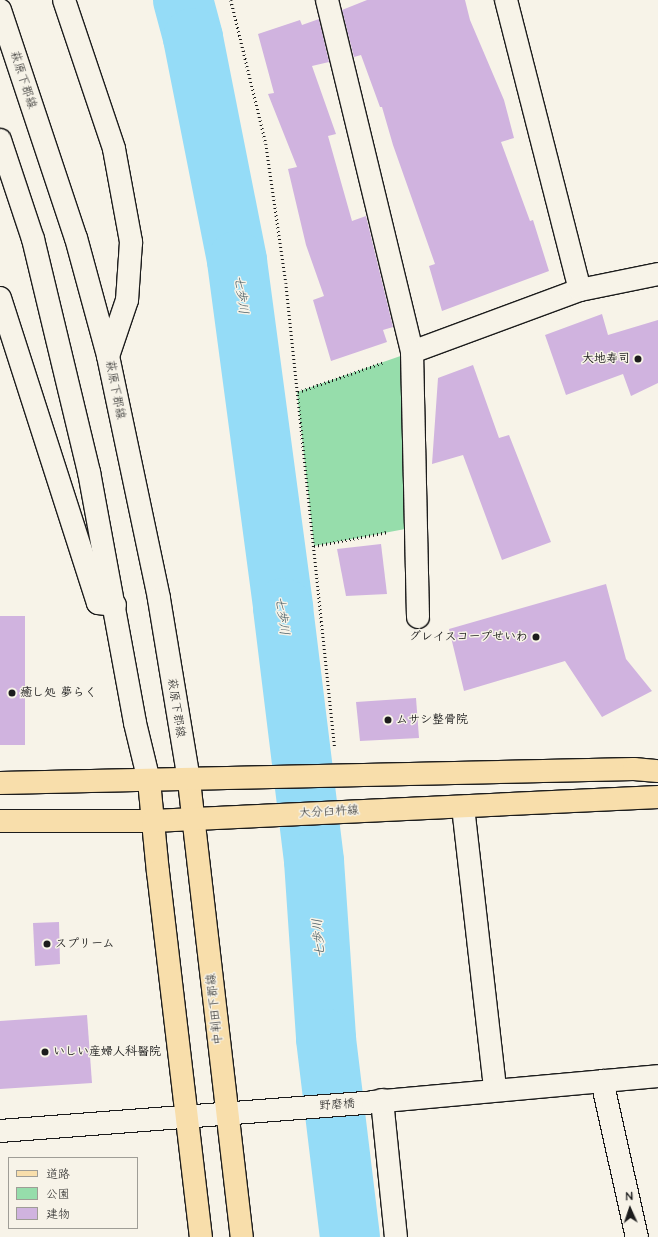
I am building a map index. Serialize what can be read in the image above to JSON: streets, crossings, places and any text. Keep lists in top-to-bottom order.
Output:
{
  "streets": {
    "main road": ["大分臼杵線", "中判田下郡線"],
    "street": ["萩原下郡線", "野磨橋"]
  },
  "crossings": [
    ["萩原下郡線", "中判田下郡線"],
    ["大分臼杵線", "中判田下郡線"],
    ["中判田下郡線", "野磨橋"]
  ],
  "water": ["七歩川"],
  "places": [
    "大地寿司",
    "グレイスコープせいわ",
    "癒し処 夢らく",
    "ムサシ整骨院",
    "スプリーム",
    "いしい産婦人科醫院"
  ],
  "legend": ["道路", "公園", "建物"],
  "north": "top"
}
